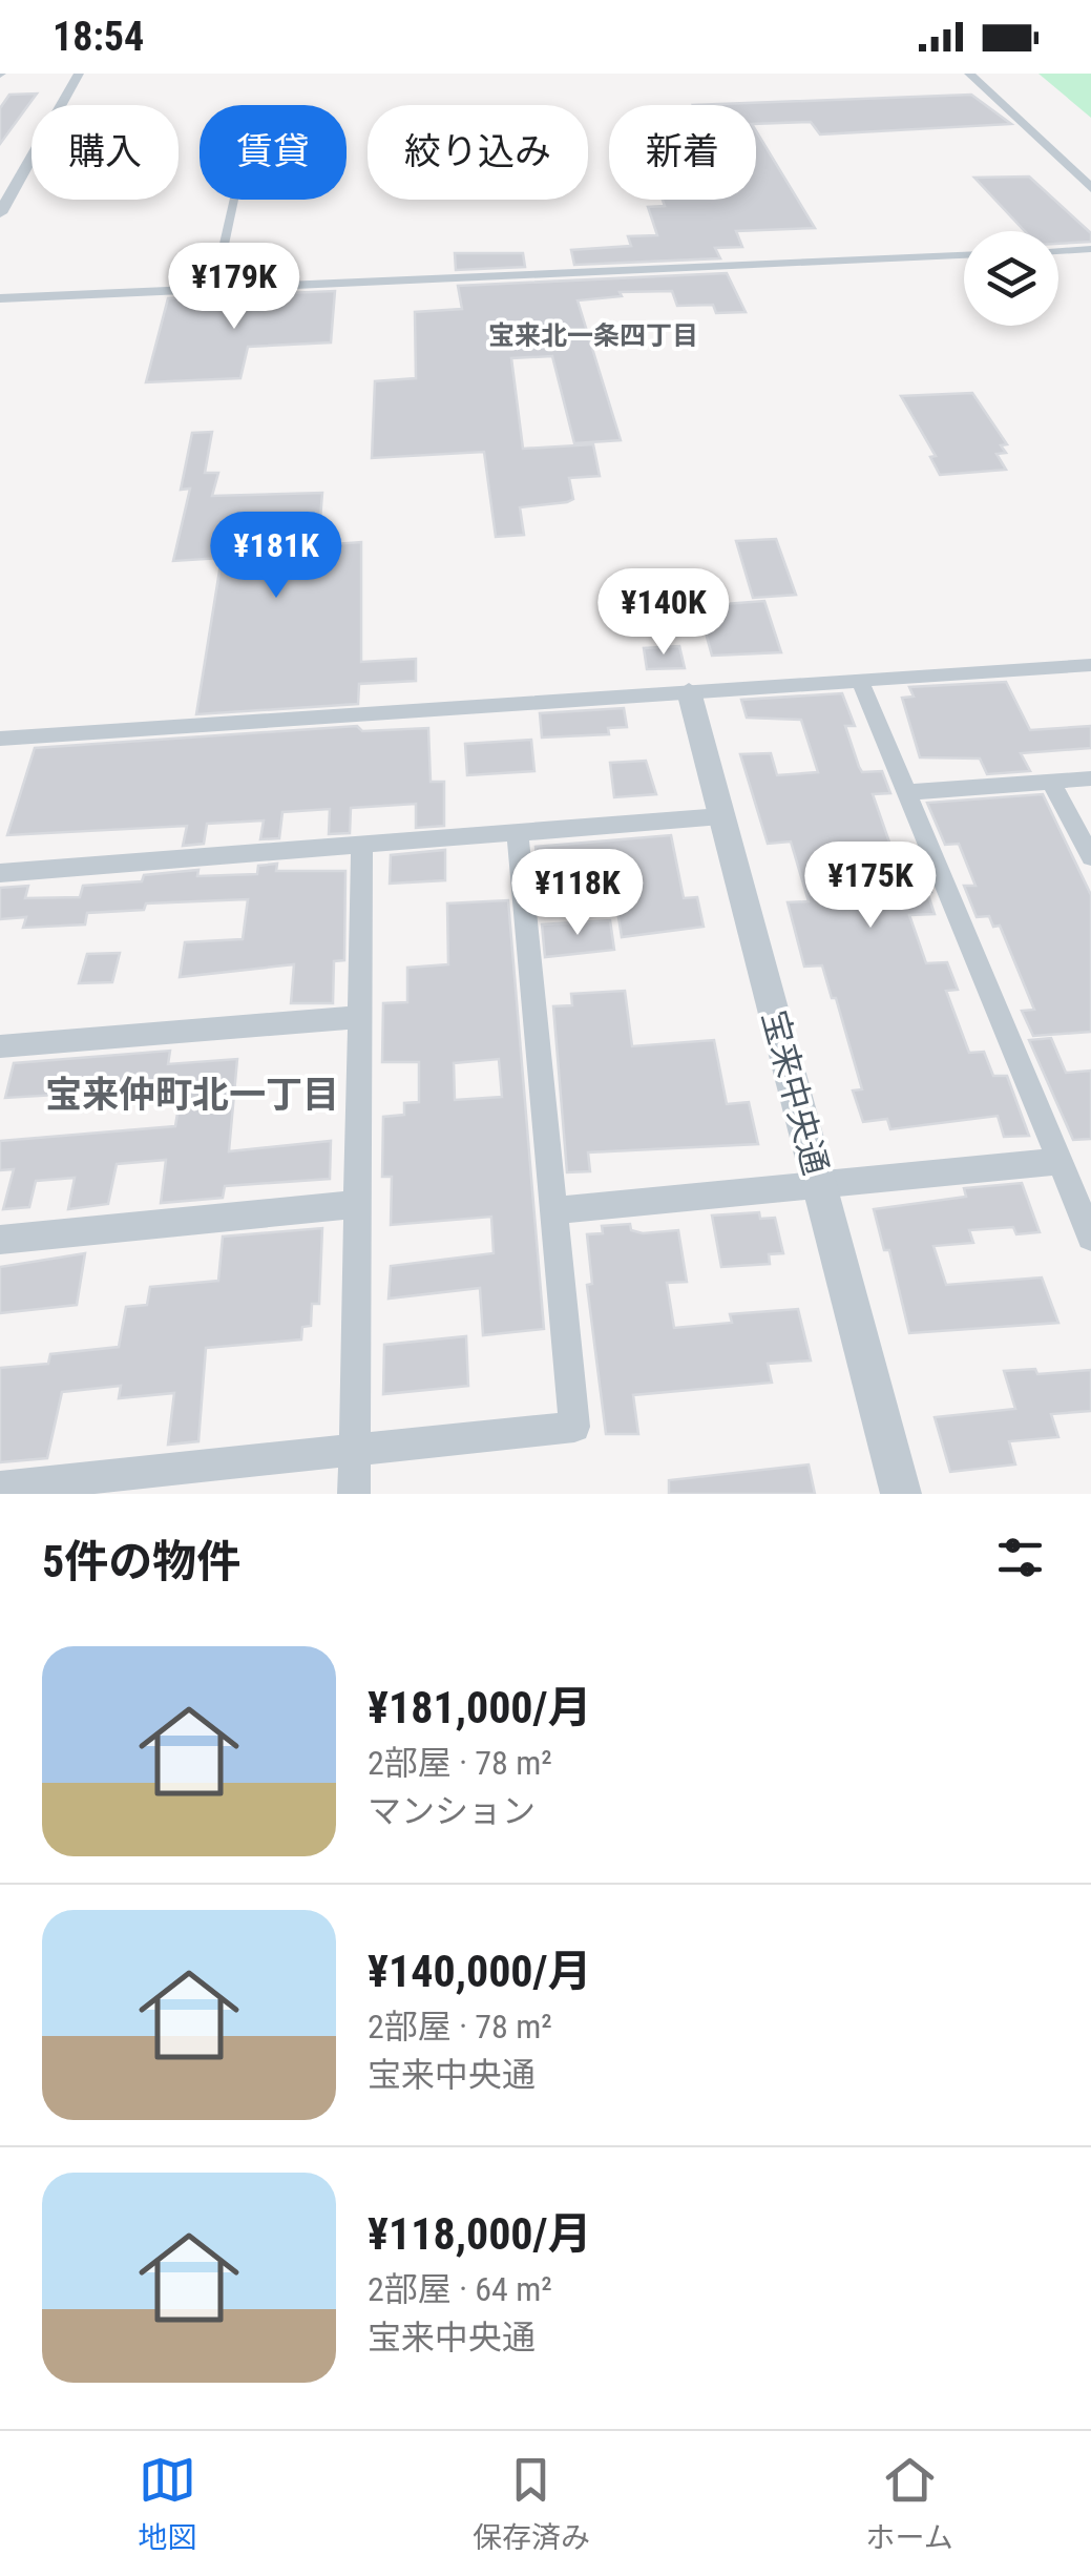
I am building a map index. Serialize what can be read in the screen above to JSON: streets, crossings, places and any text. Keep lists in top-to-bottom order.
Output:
{
  "streets": {
    "street": ["宝来中央通"]
  },
  "districts": ["宝来北一条四丁目", "宝来仲町北一丁目"],
  "page": {
    "status": "18:54",
    "chip": [
      "購入",
      "賃貸",
      "絞り込み",
      "新着"
    ],
    "price": [
      "¥179K",
      "¥181K",
      "¥140K",
      "¥175K",
      "¥118K"
    ],
    "heading": "5件の物件",
    "list": [
      {
        "name": "¥181,000/月",
        "note": "2部屋 · 78 m² · マンション"
      },
      {
        "name": "¥140,000/月",
        "note": "2部屋 · 78 m² · 宝来中央通"
      },
      {
        "name": "¥118,000/月",
        "note": "2部屋 · 64 m² · 宝来中央通"
      }
    ],
    "tabs": ["地図", "保存済み", "ホーム"]
  }
}
